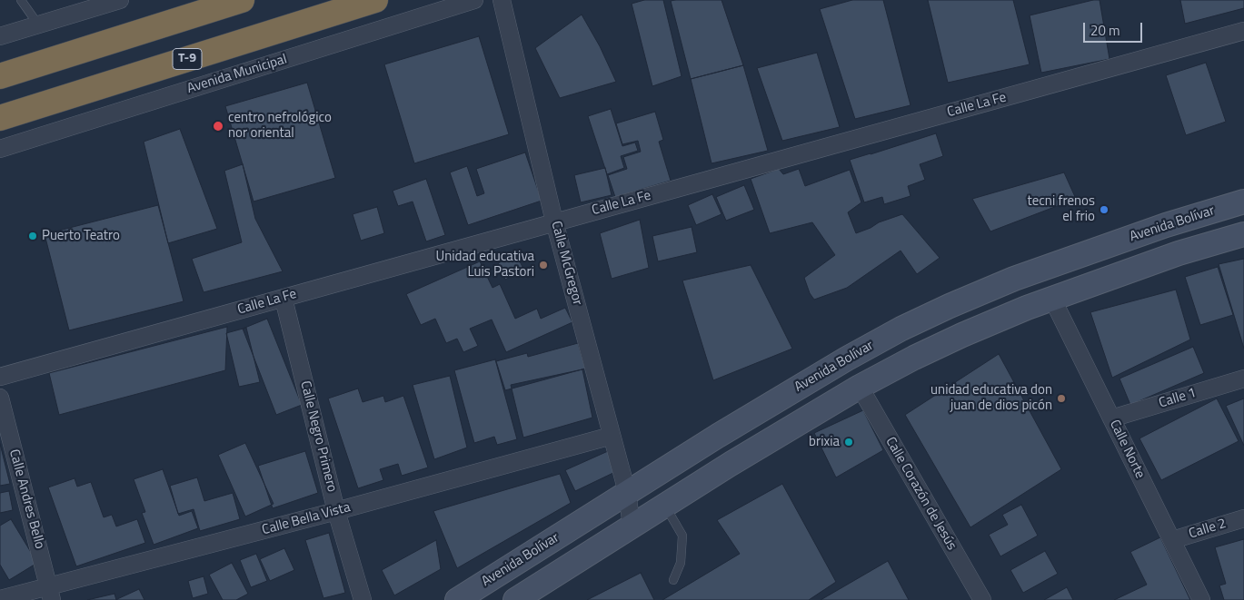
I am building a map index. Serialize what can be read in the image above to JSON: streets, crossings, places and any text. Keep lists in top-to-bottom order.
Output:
{
  "streets": {
    "highway": ["T-9"],
    "street": [
      "Avenida Municipal",
      "Calle La Fe",
      "Avenida Bolívar",
      "Calle McGregor",
      "Calle 1",
      "Calle Negro Primero",
      "Calle Norte",
      "Calle Corazón de Jesús",
      "Calle Andres Bello",
      "Calle Bella Vista",
      "Calle 2"
    ]
  },
  "crossings": [
    ["Calle La Fe", "Calle McGregor"],
    ["Calle La Fe", "Calle Negro Primero"],
    ["Avenida Bolívar", "Calle McGregor"],
    ["Calle McGregor", "Calle Bella Vista"],
    ["Calle 1", "Calle Norte"],
    ["Calle Negro Primero", "Calle Bella Vista"],
    ["Calle Norte", "Calle 2"],
    ["Calle Andres Bello", "Calle Bella Vista"]
  ],
  "places": [
    "centro nefrológico nor oriental",
    "tecni frenos el frio",
    "Puerto Teatro",
    "Unidad educativa Luis Pastori",
    "unidad educativa don juan de dios picón",
    "brixia"
  ],
  "scale_bar": "20 m"
}
